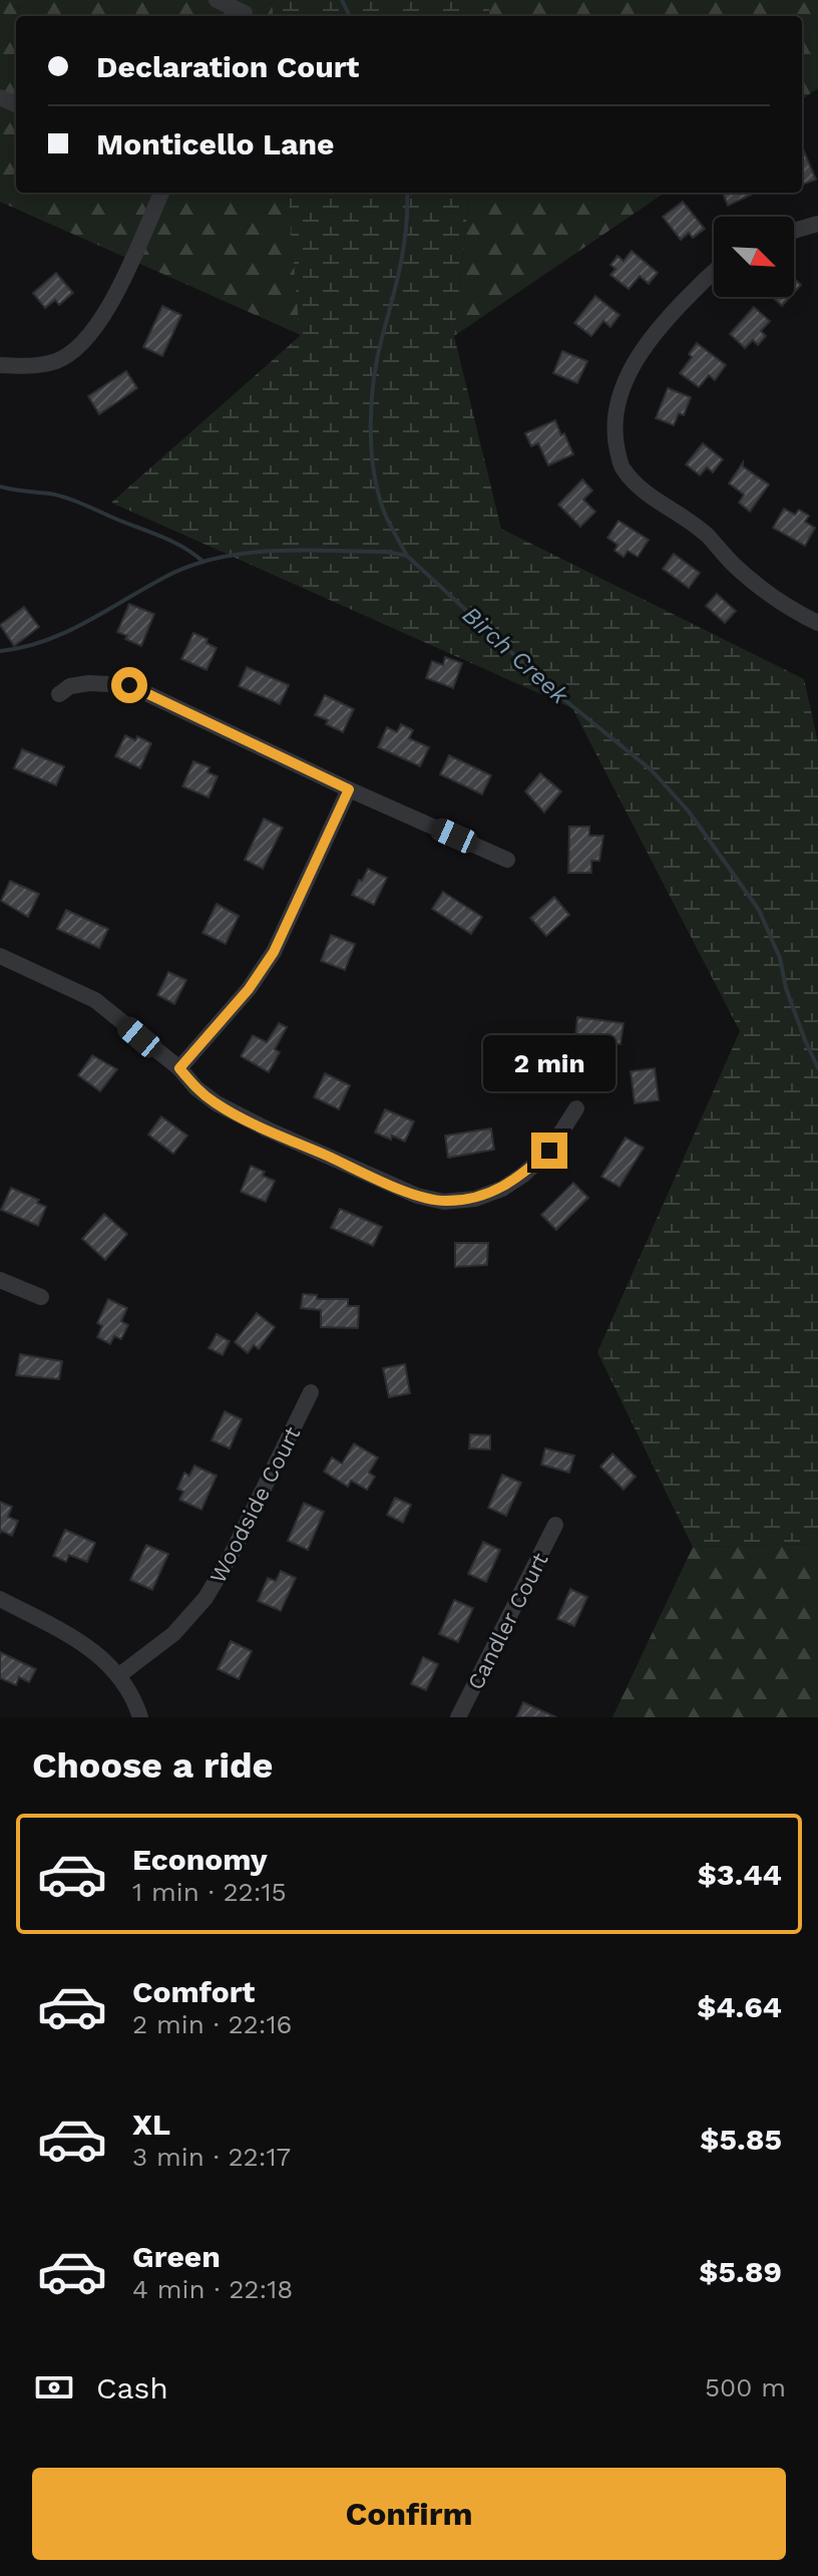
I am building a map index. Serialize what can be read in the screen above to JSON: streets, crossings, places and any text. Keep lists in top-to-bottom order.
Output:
{
  "streets": {
    "street": ["Woodside Court", "Candler Court"]
  },
  "water": ["Birch Creek"],
  "north": "bottom right",
  "page": {
    "banner": ["Declaration Court", "Monticello Lane"],
    "bubble": "2 min",
    "heading": "Choose a ride",
    "list": [
      {
        "name": "Economy",
        "note": "1 min · 22:15",
        "value": "$3.44"
      },
      {
        "name": "Comfort",
        "note": "2 min · 22:16",
        "value": "$4.64"
      },
      {
        "name": "XL",
        "note": "3 min · 22:17",
        "value": "$5.85"
      },
      {
        "name": "Green",
        "note": "4 min · 22:18",
        "value": "$5.89"
      }
    ],
    "pay": ["Cash", "500 m"],
    "buttons": "Confirm"
  }
}
